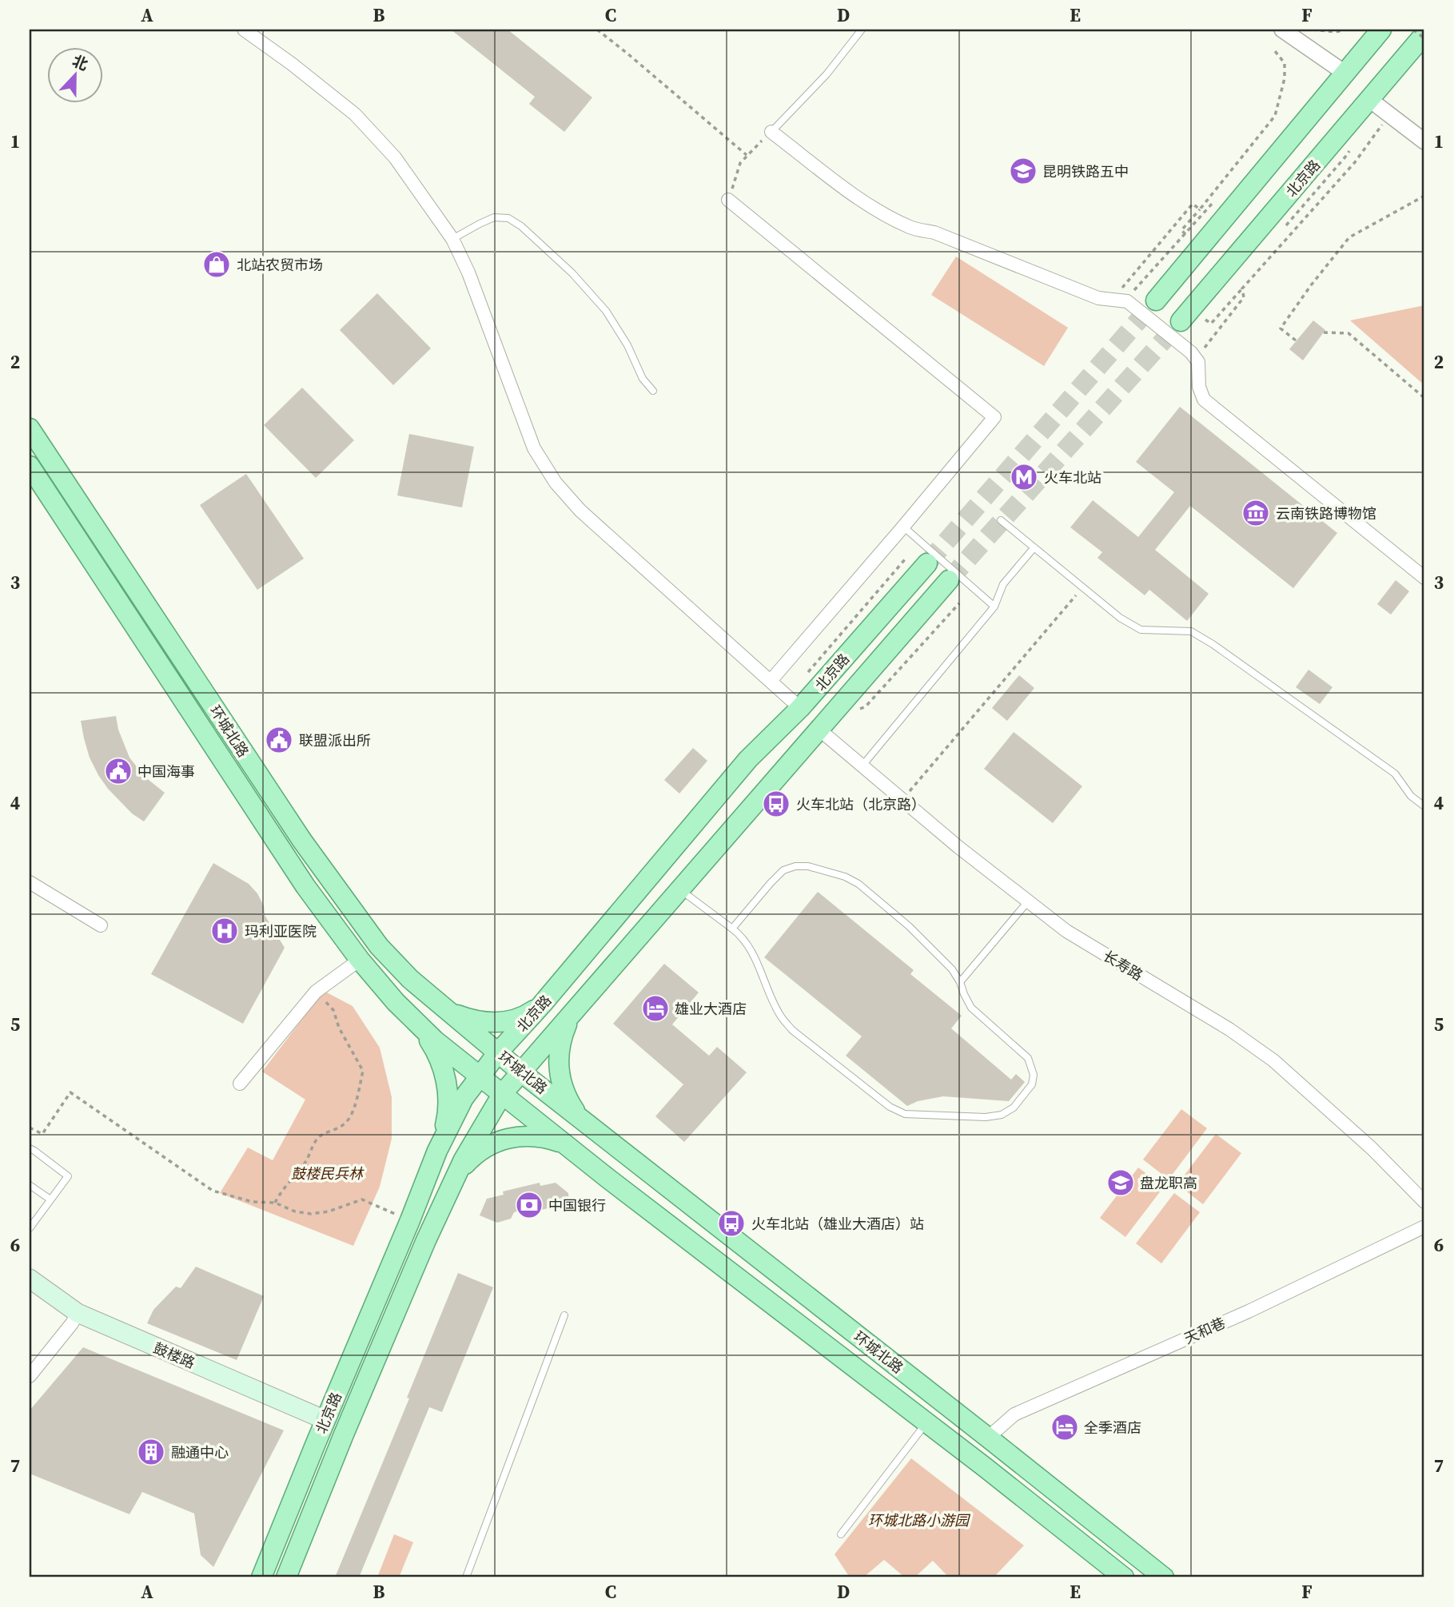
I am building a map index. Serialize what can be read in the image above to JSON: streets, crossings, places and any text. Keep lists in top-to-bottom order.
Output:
{
  "streets": {
    "main road": ["北京路", "环城北路", "鼓楼路"],
    "street": ["长寿路", "天和巷"]
  },
  "crossings": [
    ["北京路", "环城北路"],
    ["北京路", "长寿路"],
    ["北京路", "鼓楼路"],
    ["环城北路", "天和巷"]
  ],
  "parks": ["鼓楼民兵林", "环城北路小游园"],
  "places": {
    "school or university": ["昆明铁路五中", "盘龙职高"],
    "shop": ["北站农贸市场"],
    "metro station": ["火车北站"],
    "museum": ["云南铁路博物馆"],
    "public building": ["联盟派出所", "中国海事"],
    "bus stop": ["火车北站（北京路）", "火车北站（雄业大酒店）站"],
    "hospital": ["玛利亚医院"],
    "hotel": ["雄业大酒店", "全季酒店"],
    "bank": ["中国银行"],
    "building": ["融通中心"]
  },
  "north": "top",
  "grid": {
    "columns": [
      "A",
      "B",
      "C",
      "D",
      "E",
      "F"
    ],
    "rows": [
      "1",
      "2",
      "3",
      "4",
      "5",
      "6",
      "7"
    ]
  }
}
